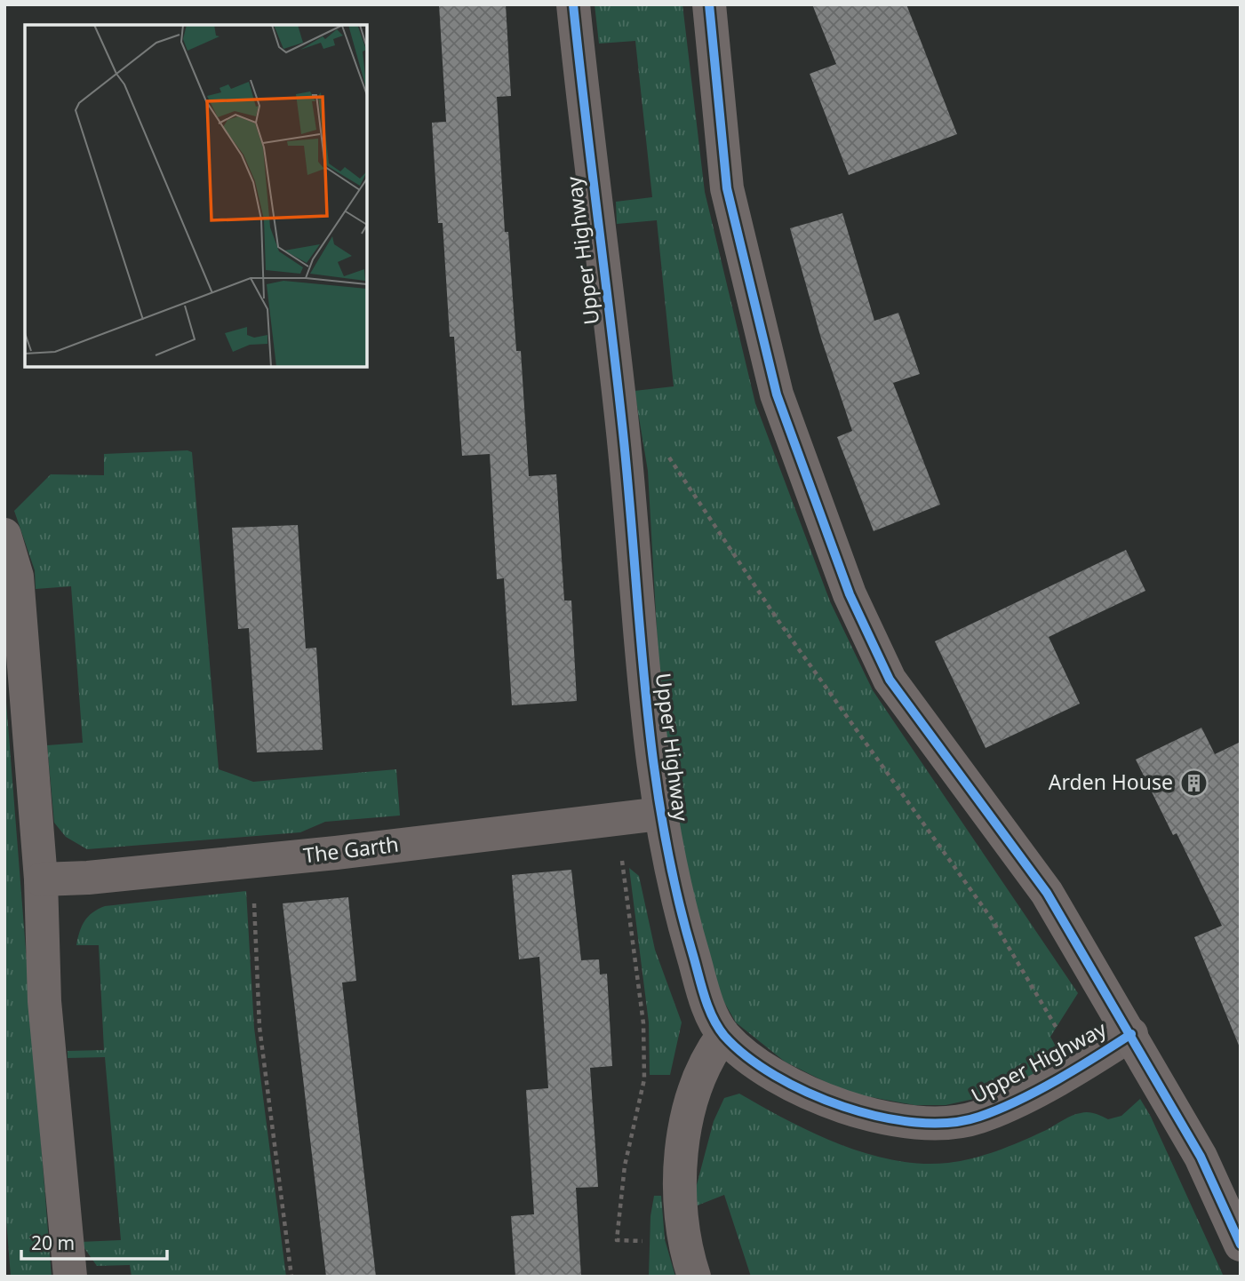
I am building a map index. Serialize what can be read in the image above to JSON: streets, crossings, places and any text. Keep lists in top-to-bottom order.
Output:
{
  "streets": {
    "street": ["Upper Highway", "The Garth"]
  },
  "crossings": [
    ["Upper Highway", "The Garth"]
  ],
  "places": {
    "building": ["Arden House"]
  },
  "scale_bar": "20 m"
}
